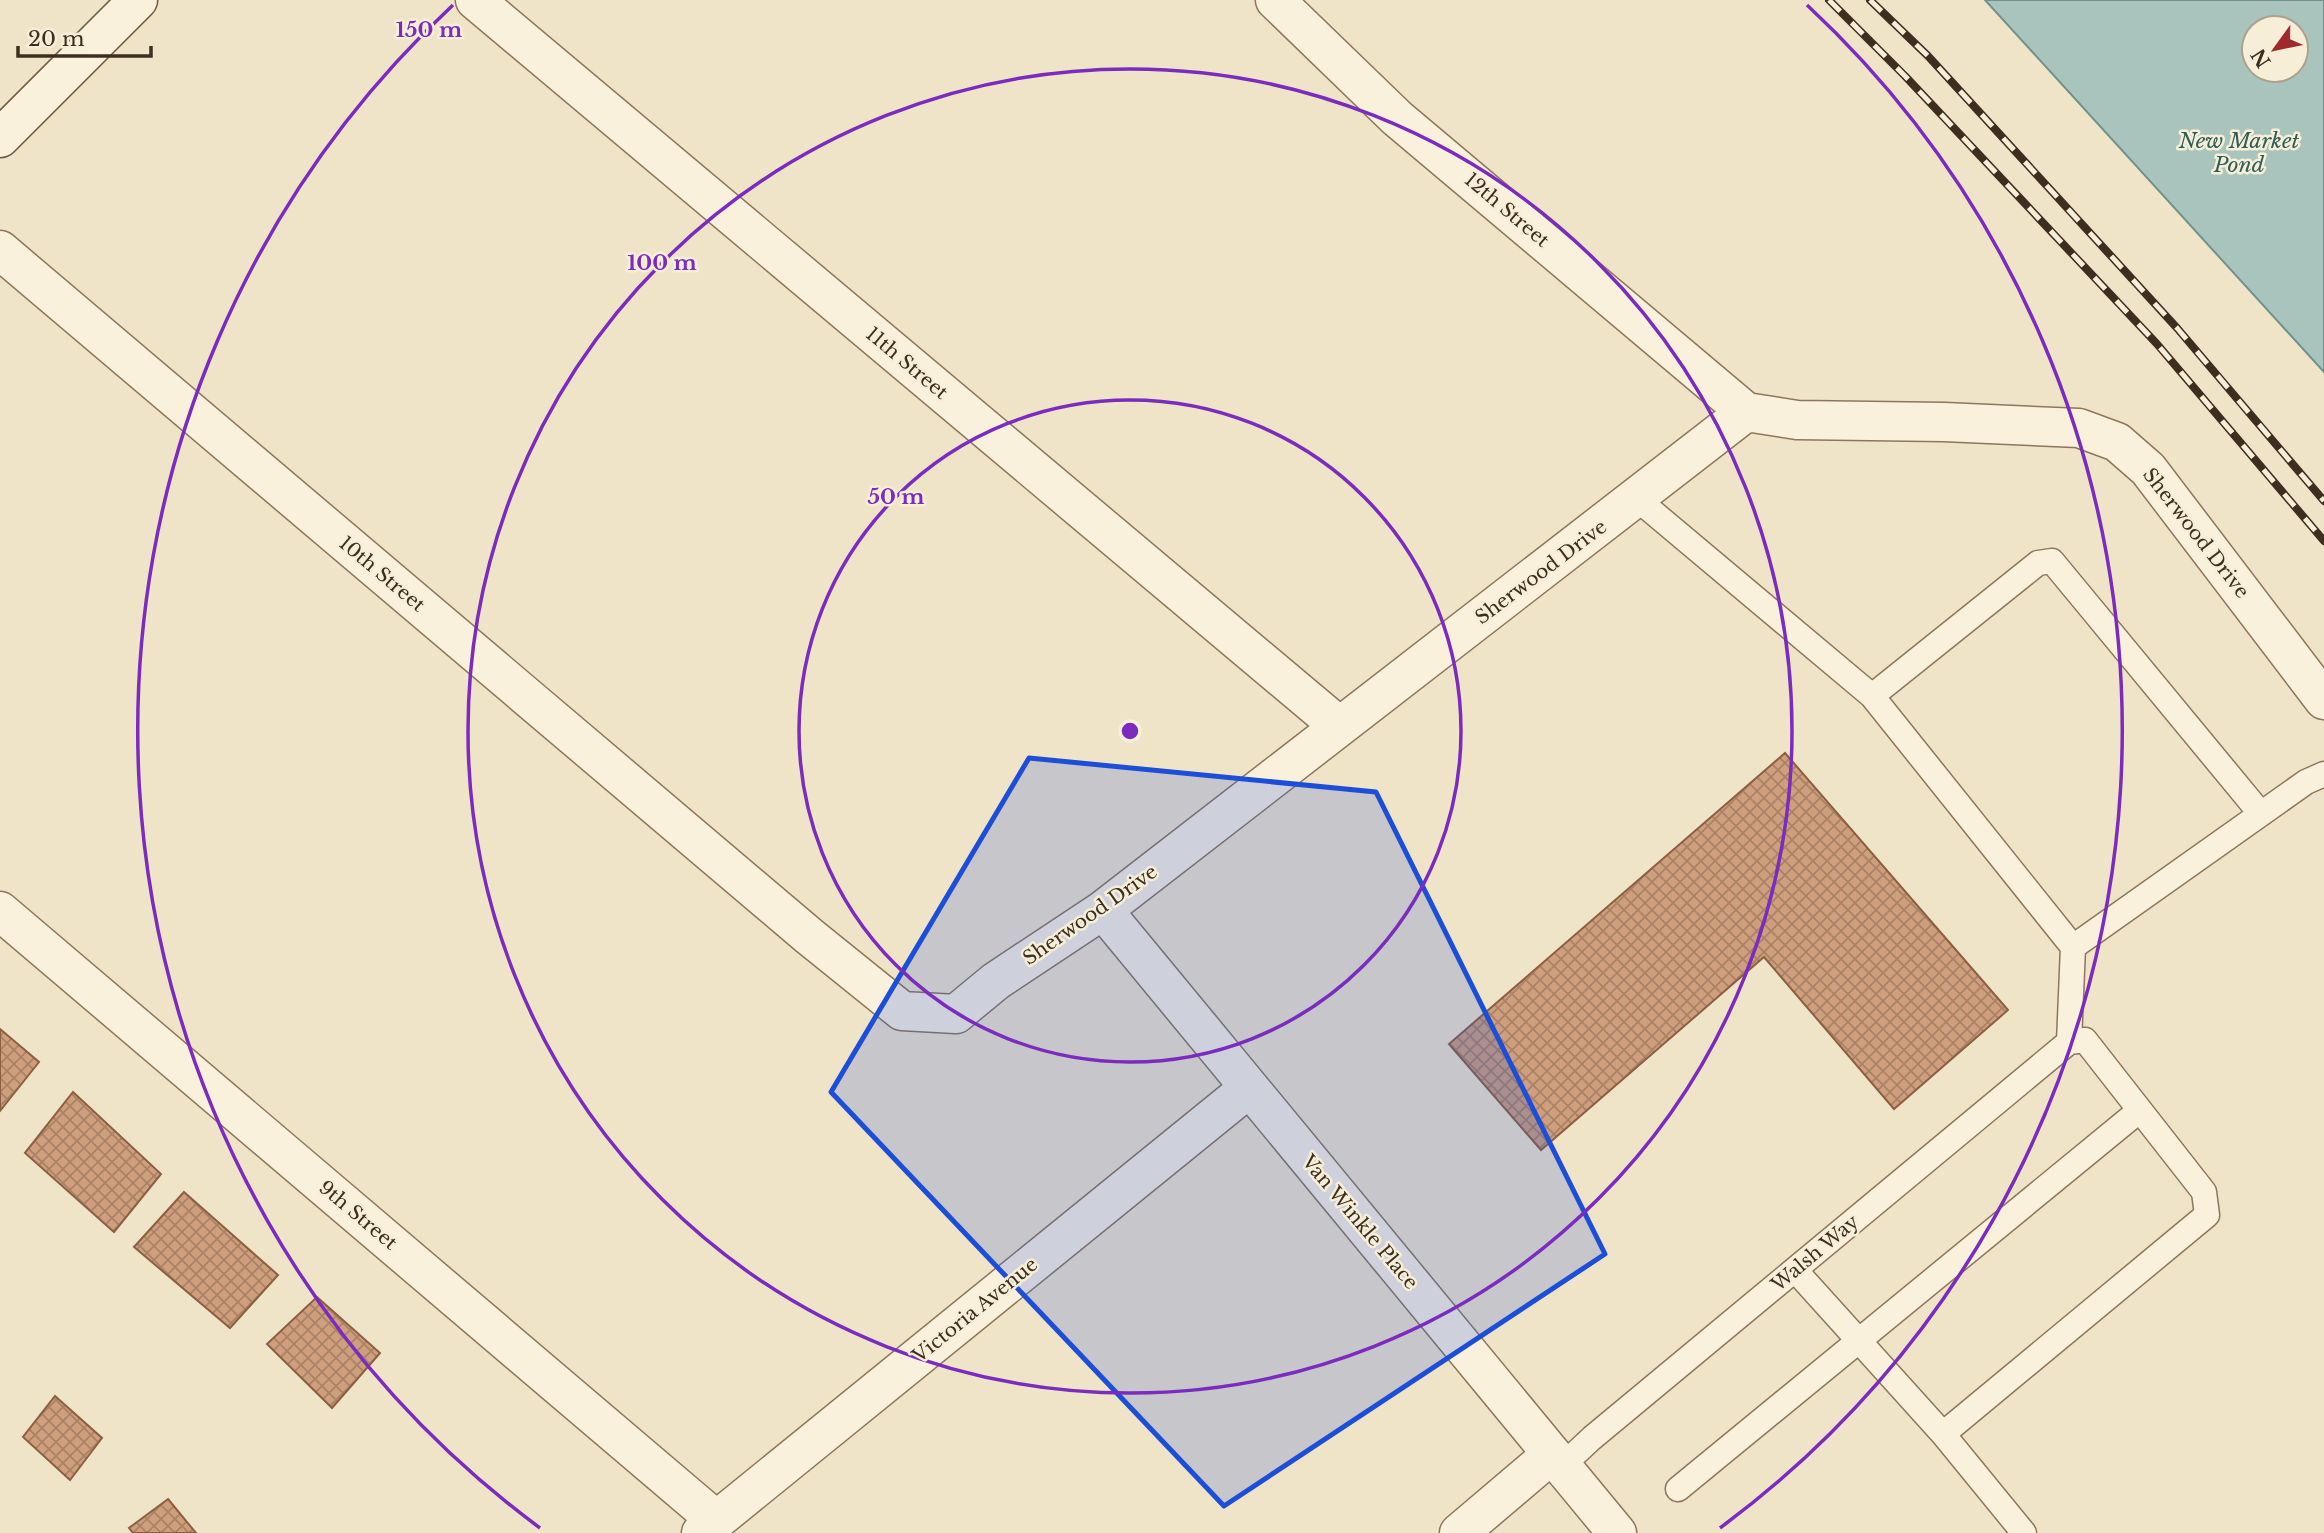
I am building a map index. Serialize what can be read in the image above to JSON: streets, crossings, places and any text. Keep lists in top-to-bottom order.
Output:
{
  "streets": {
    "street": [
      "12th Street",
      "11th Street",
      "Sherwood Drive",
      "10th Street",
      "9th Street",
      "Van Winkle Place",
      "Victoria Avenue"
    ],
    "lane": ["Walsh Way"]
  },
  "crossings": [
    ["12th Street", "Sherwood Drive"],
    ["11th Street", "Sherwood Drive"],
    ["Sherwood Drive", "10th Street"],
    ["Sherwood Drive", "Van Winkle Place"],
    ["9th Street", "Victoria Avenue"],
    ["Van Winkle Place", "Walsh Way"],
    ["Van Winkle Place", "Victoria Avenue"]
  ],
  "water": ["New Market Pond"],
  "scale_bar": "20 m",
  "north": "bottom left",
  "rings": ["150 m", "100 m", "50 m"]
}
